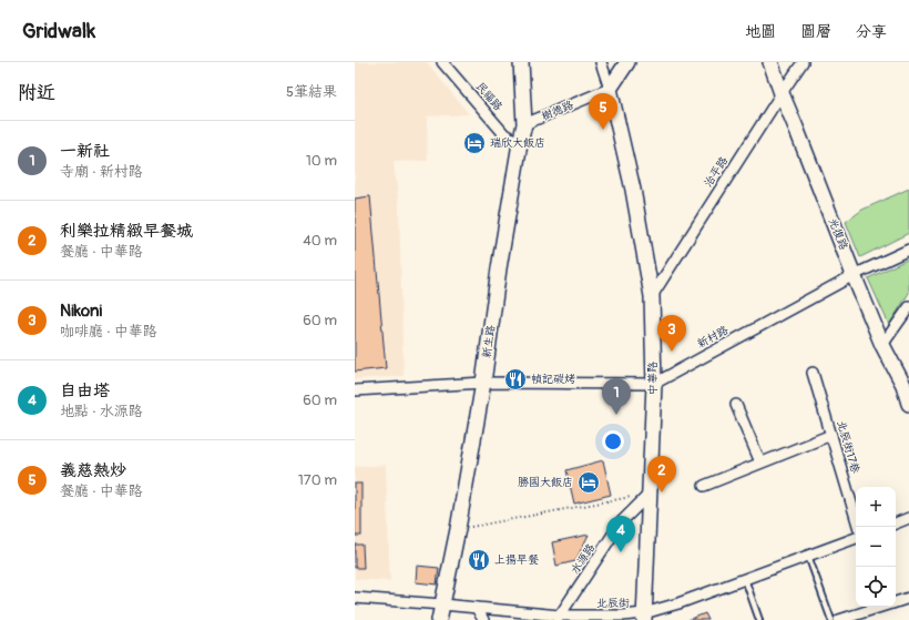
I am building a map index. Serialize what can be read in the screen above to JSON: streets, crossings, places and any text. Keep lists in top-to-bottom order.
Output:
{
  "streets": {
    "main road": ["光復路", "新生路", "中華路"],
    "street": [
      "民福路",
      "樹德路",
      "治平路",
      "新村路",
      "北辰街17巷",
      "水源路",
      "北辰街"
    ]
  },
  "crossings": [
    ["民福路", "新生路"],
    ["樹德路", "新生路"],
    ["樹德路", "中華路"],
    ["治平路", "光復路"],
    ["治平路", "中華路"],
    ["光復路", "新村路"],
    ["新村路", "新生路"],
    ["新村路", "中華路"],
    ["新生路", "北辰街"],
    ["中華路", "水源路"],
    ["中華路", "北辰街"],
    ["水源路", "北辰街"]
  ],
  "places": {
    "hotel": ["瑞欣大飯店", "勝國大飯店"],
    "restaurant": ["幀記碳烤", "上揚早餐"]
  },
  "page": {
    "header": "Gridwalk",
    "nav": ["地圖", "圖層", "分享"],
    "heading": ["附近", "5筆結果"],
    "pins": [
      "5",
      "3",
      "1",
      "2",
      "4"
    ],
    "list": [
      {
        "mark": "1",
        "name": "一新社",
        "note": "寺廟 · 新村路",
        "value": "10 m"
      },
      {
        "mark": "2",
        "name": "利樂拉精緻早餐城",
        "note": "餐廳 · 中華路",
        "value": "40 m"
      },
      {
        "mark": "3",
        "name": "Nikoni",
        "note": "咖啡廳 · 中華路",
        "value": "60 m"
      },
      {
        "mark": "4",
        "name": "自由塔",
        "note": "地點 · 水源路",
        "value": "60 m"
      },
      {
        "mark": "5",
        "name": "義慈熱炒",
        "note": "餐廳 · 中華路",
        "value": "170 m"
      }
    ],
    "map_buttons": ["+", "−"]
  }
}
